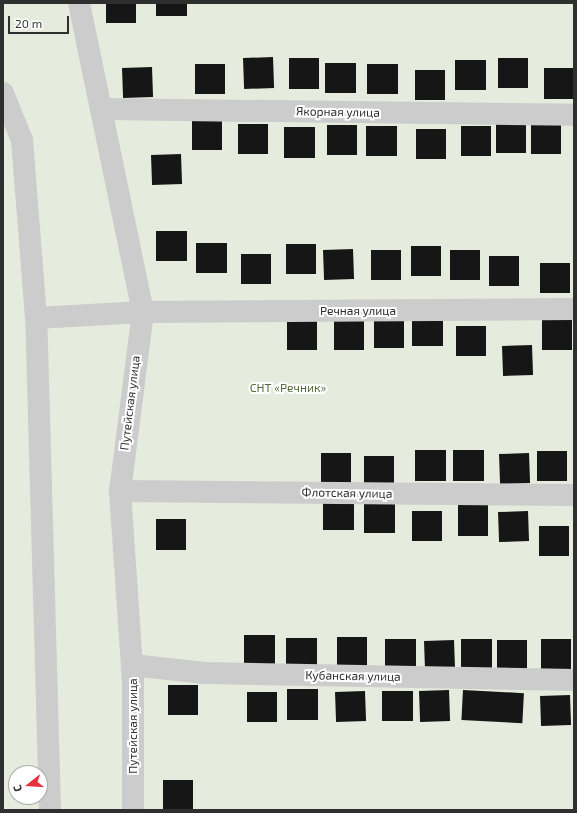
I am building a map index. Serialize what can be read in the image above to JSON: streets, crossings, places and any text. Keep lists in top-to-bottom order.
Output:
{
  "streets": {
    "street": [
      "Якорная улица",
      "Речная улица",
      "Путейская улица",
      "Флотская улица",
      "Кубанская улица"
    ]
  },
  "crossings": [
    ["Якорная улица", "Путейская улица"],
    ["Речная улица", "Путейская улица"],
    ["Путейская улица", "Флотская улица"],
    ["Путейская улица", "Кубанская улица"]
  ],
  "parks": ["СНТ «Речник»"],
  "scale_bar": "20 m",
  "north": "left"
}
